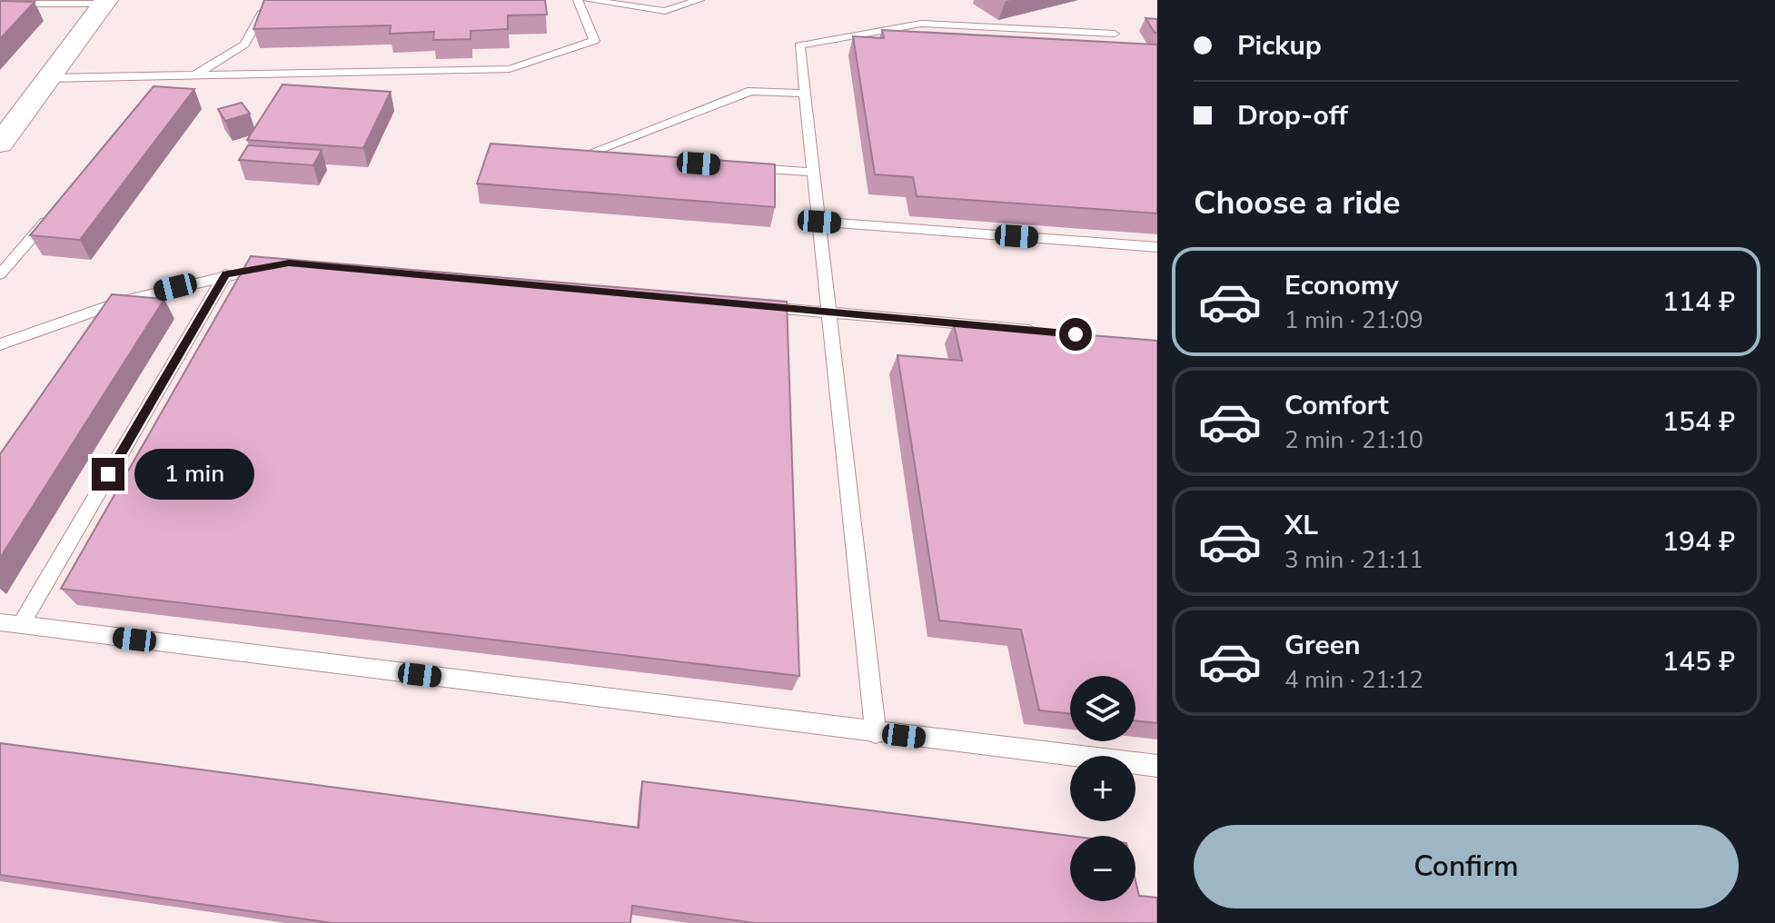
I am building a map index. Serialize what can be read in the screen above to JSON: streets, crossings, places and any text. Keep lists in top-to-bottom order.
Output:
{
  "page": {
    "banner": ["Pickup", "Drop-off"],
    "heading": "Choose a ride",
    "list": [
      {
        "name": "Economy",
        "note": "1 min · 21:09",
        "value": "114 ₽"
      },
      {
        "name": "Comfort",
        "note": "2 min · 21:10",
        "value": "154 ₽"
      },
      {
        "name": "XL",
        "note": "3 min · 21:11",
        "value": "194 ₽"
      },
      {
        "name": "Green",
        "note": "4 min · 21:12",
        "value": "145 ₽"
      }
    ],
    "bubble": "1 min",
    "map_buttons": ["+", "−"],
    "buttons": "Confirm"
  }
}
